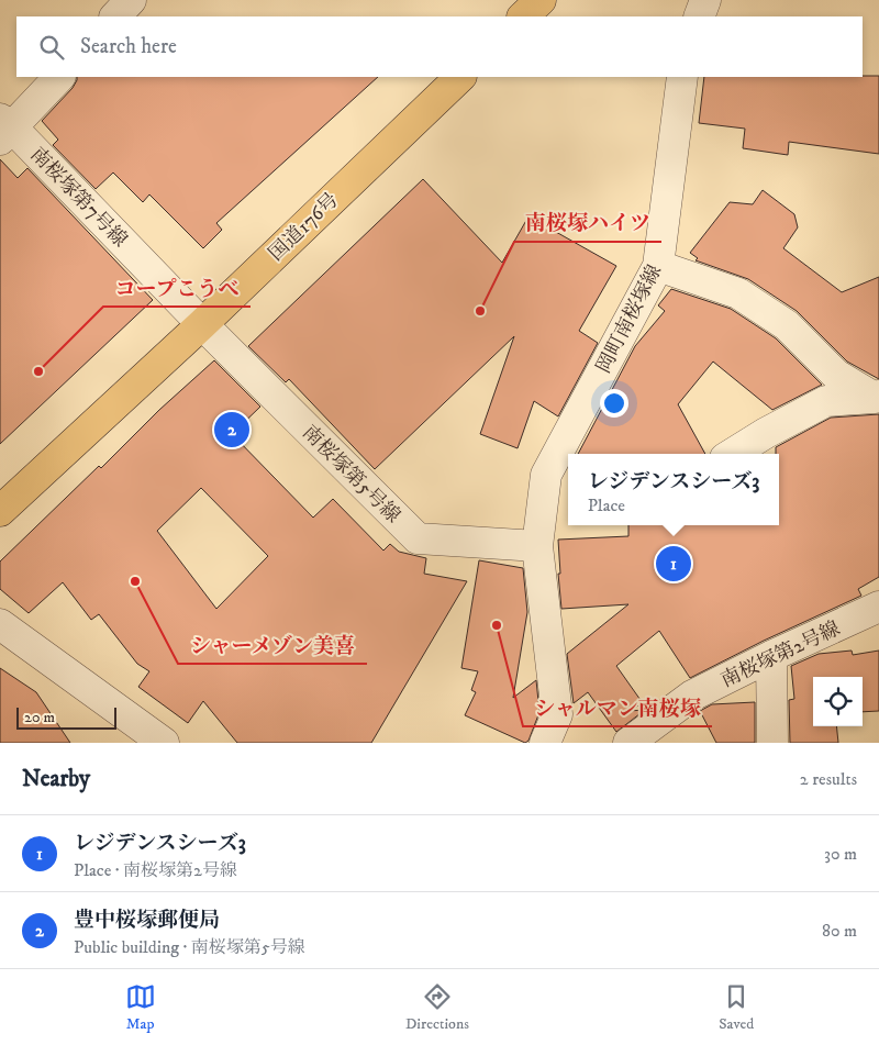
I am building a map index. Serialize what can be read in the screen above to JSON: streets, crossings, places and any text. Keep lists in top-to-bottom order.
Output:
{
  "streets": {
    "highway": ["国道176号"],
    "street": [
      "南桜塚第7号線",
      "岡町南桜塚線",
      "南桜塚第5号線",
      "南桜塚第2号線"
    ]
  },
  "crossings": [
    ["南桜塚第7号線", "国道176号"],
    ["南桜塚第7号線", "南桜塚第5号線"],
    ["国道176号", "南桜塚第5号線"],
    ["岡町南桜塚線", "南桜塚第5号線"]
  ],
  "places": [
    "南桜塚ハイツ",
    "コープこうべ",
    "シャーメゾン美喜",
    "シャルマン南桜塚"
  ],
  "scale_bar": "20 m",
  "page": {
    "search": "Search here",
    "pins": ["2", "1"],
    "popup": ["レジデンスシーズ3", "Place"],
    "scale": "20 m",
    "heading": ["Nearby", "2 results"],
    "list": [
      {
        "mark": "1",
        "name": "レジデンスシーズ3",
        "note": "Place · 南桜塚第2号線",
        "value": "30 m"
      },
      {
        "mark": "2",
        "name": "豊中桜塚郵便局",
        "note": "Public building · 南桜塚第5号線",
        "value": "80 m"
      }
    ],
    "nav": ["Map", "Directions", "Saved"]
  }
}
